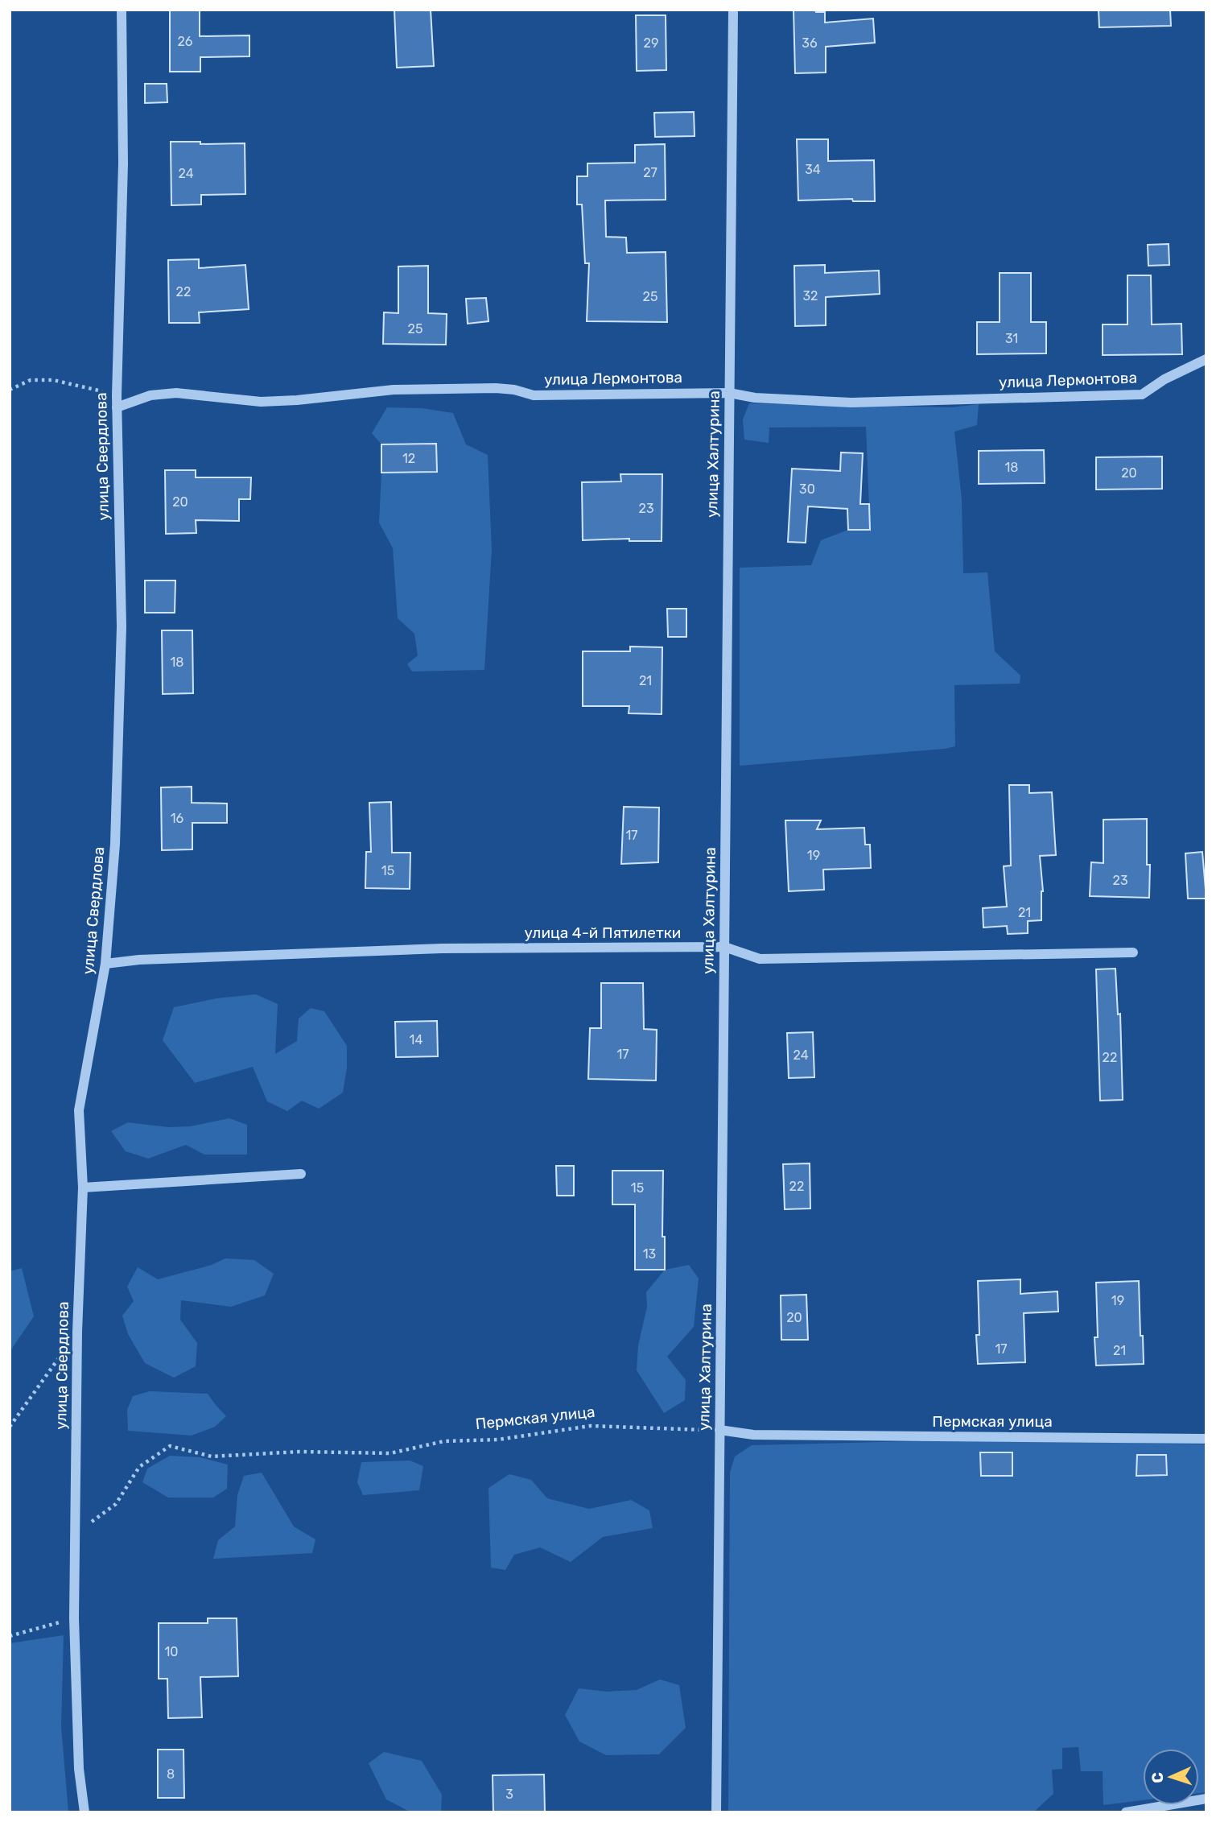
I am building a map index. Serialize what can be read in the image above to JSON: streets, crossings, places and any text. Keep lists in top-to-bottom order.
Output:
{
  "streets": {
    "street": [
      "улица Лермонтова",
      "улица Халтурина",
      "улица Свердлова",
      "улица 4-й Пятилетки",
      "Пермская улица"
    ]
  },
  "crossings": [
    ["улица Лермонтова", "улица Халтурина"],
    ["улица Лермонтова", "улица Свердлова"],
    ["улица Халтурина", "улица 4-й Пятилетки"],
    ["улица Халтурина", "Пермская улица"],
    ["улица Свердлова", "улица 4-й Пятилетки"],
    ["улица Свердлова", "Пермская улица"]
  ],
  "house_numbers": [
    "26",
    "29",
    "36",
    "34",
    "27",
    "24",
    "22",
    "32",
    "25",
    "25",
    "31",
    "12",
    "18",
    "20",
    "30",
    "20",
    "23",
    "18",
    "21",
    "16",
    "17",
    "19",
    "15",
    "23",
    "21",
    "14",
    "17",
    "24",
    "22",
    "22",
    "15",
    "13",
    "19",
    "20",
    "17",
    "21",
    "10",
    "8",
    "3"
  ],
  "north": "left"
}
